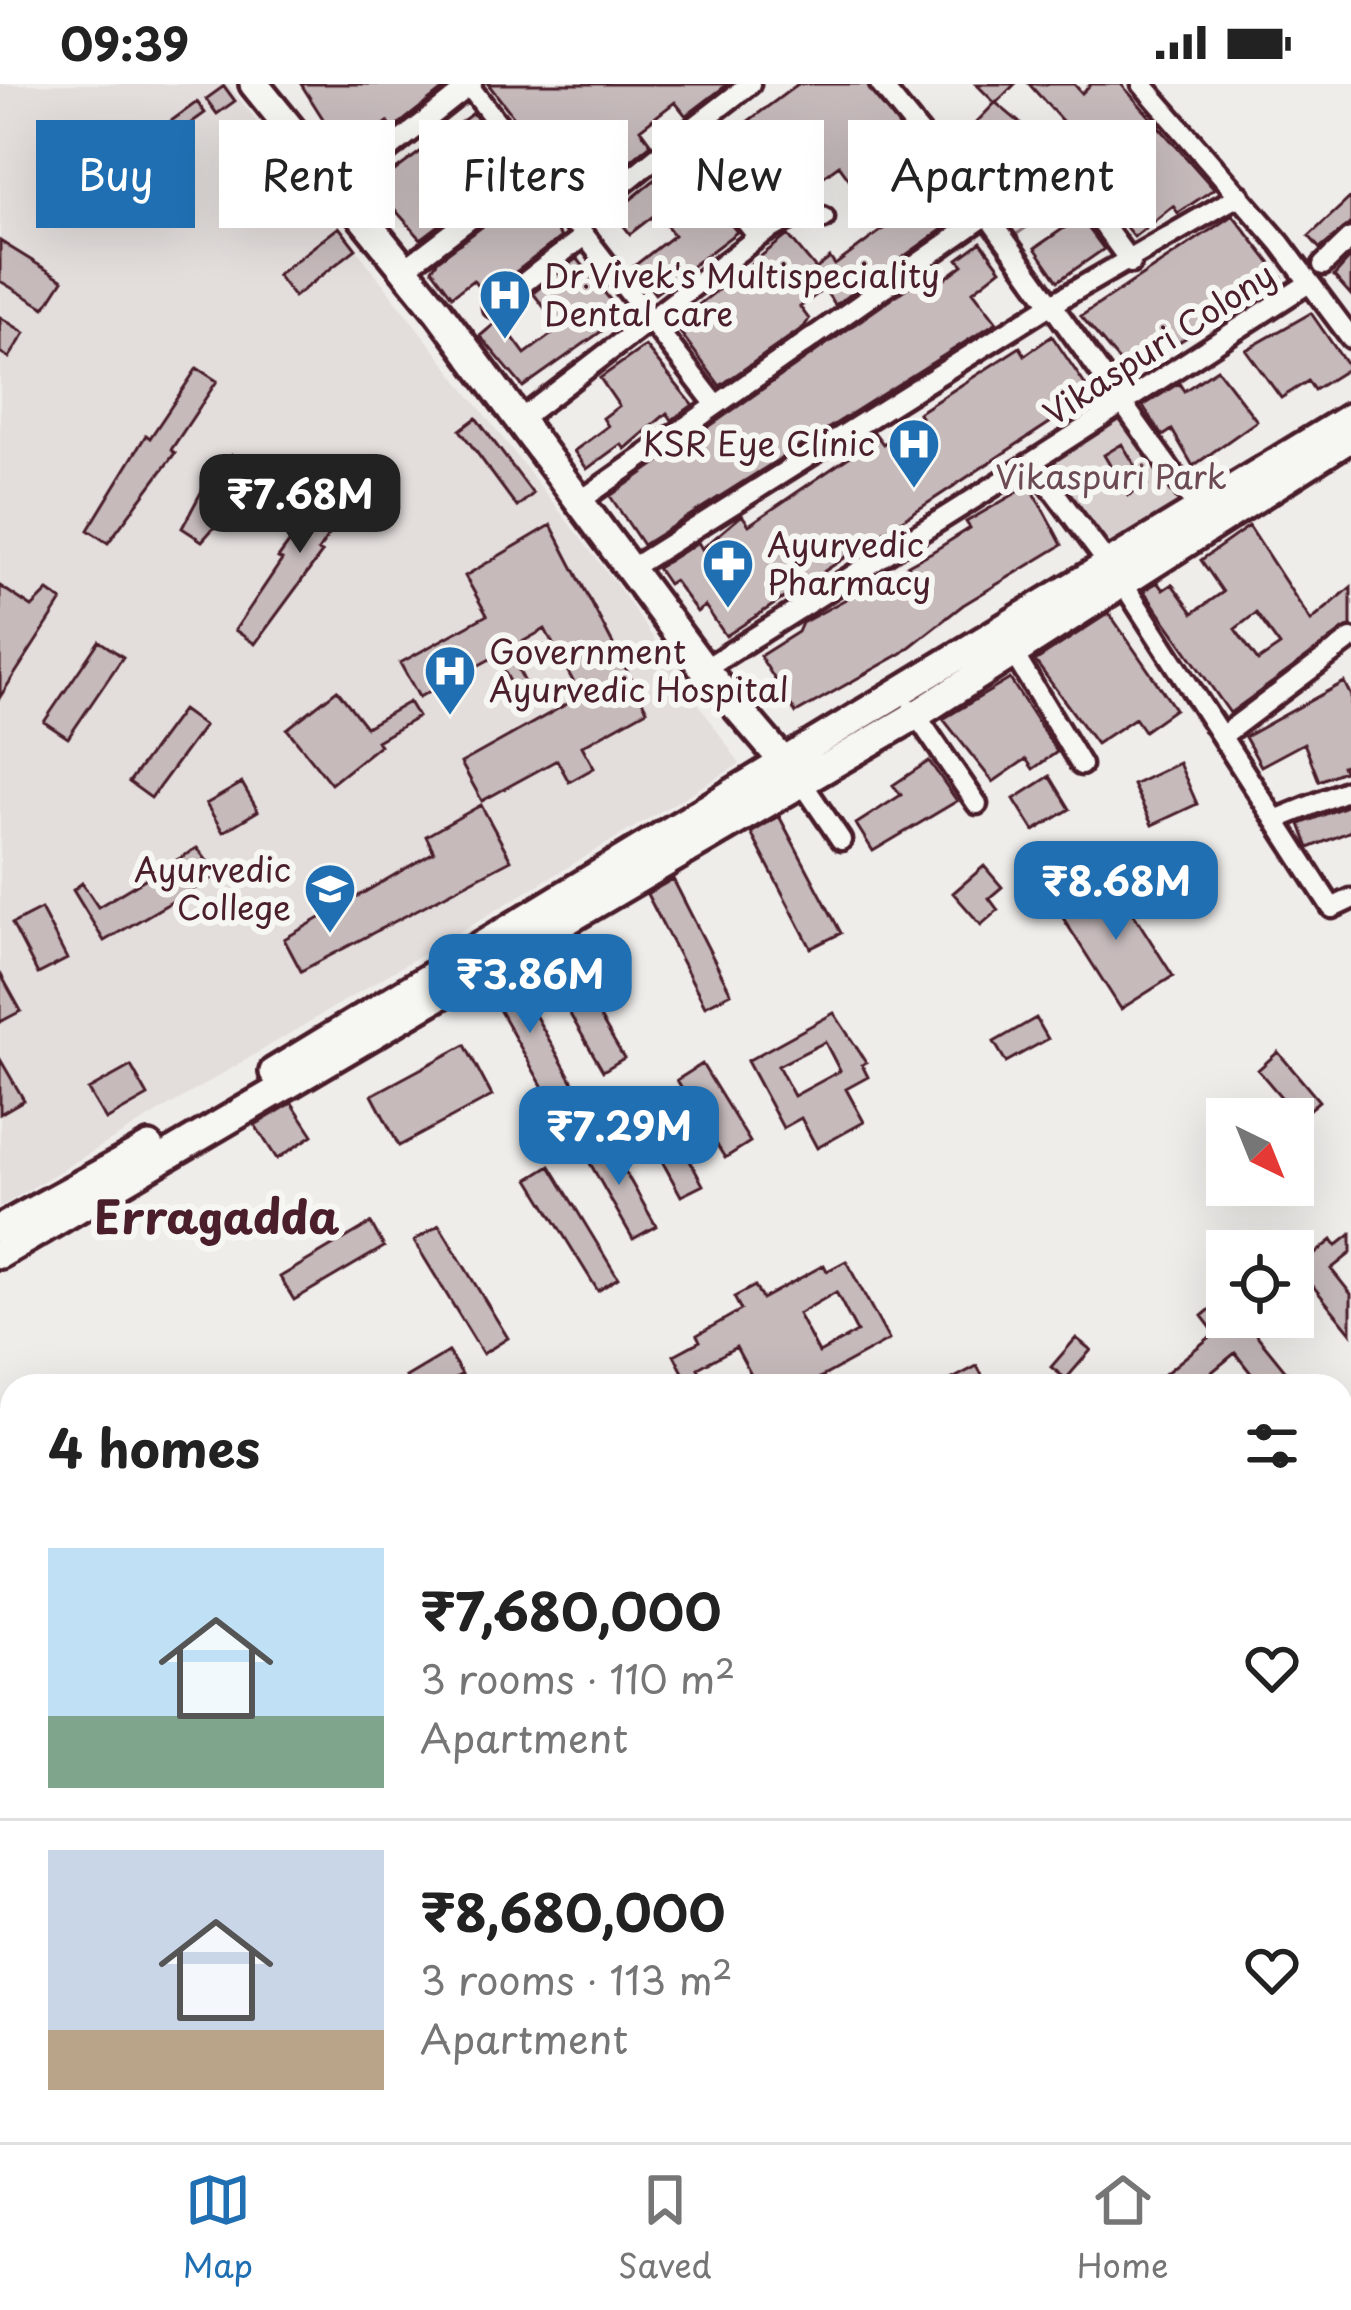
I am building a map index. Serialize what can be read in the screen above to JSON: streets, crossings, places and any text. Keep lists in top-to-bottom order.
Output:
{
  "streets": {
    "street": ["Vikaspuri Colony"]
  },
  "districts": ["Erragadda"],
  "parks": ["Vikaspuri Park"],
  "places": {
    "hospital": ["Dr.Vivek's Multispeciality Dental care", "KSR Eye Clinic", "Government Ayurvedic Hospital"],
    "pharmacy": ["Ayurvedic Pharmacy"],
    "school or university": ["Ayurvedic College"]
  },
  "north": "bottom right",
  "page": {
    "status": "09:39",
    "chip": [
      "Buy",
      "Rent",
      "Filters",
      "New",
      "Apartment"
    ],
    "price": [
      "₹7.68M",
      "₹8.68M",
      "₹3.86M",
      "₹7.29M"
    ],
    "heading": "4 homes",
    "list": [
      {
        "name": "₹7,680,000",
        "note": "3 rooms · 110 m² · Apartment"
      },
      {
        "name": "₹8,680,000",
        "note": "3 rooms · 113 m² · Apartment"
      }
    ],
    "tabs": ["Map", "Saved", "Home"]
  }
}
